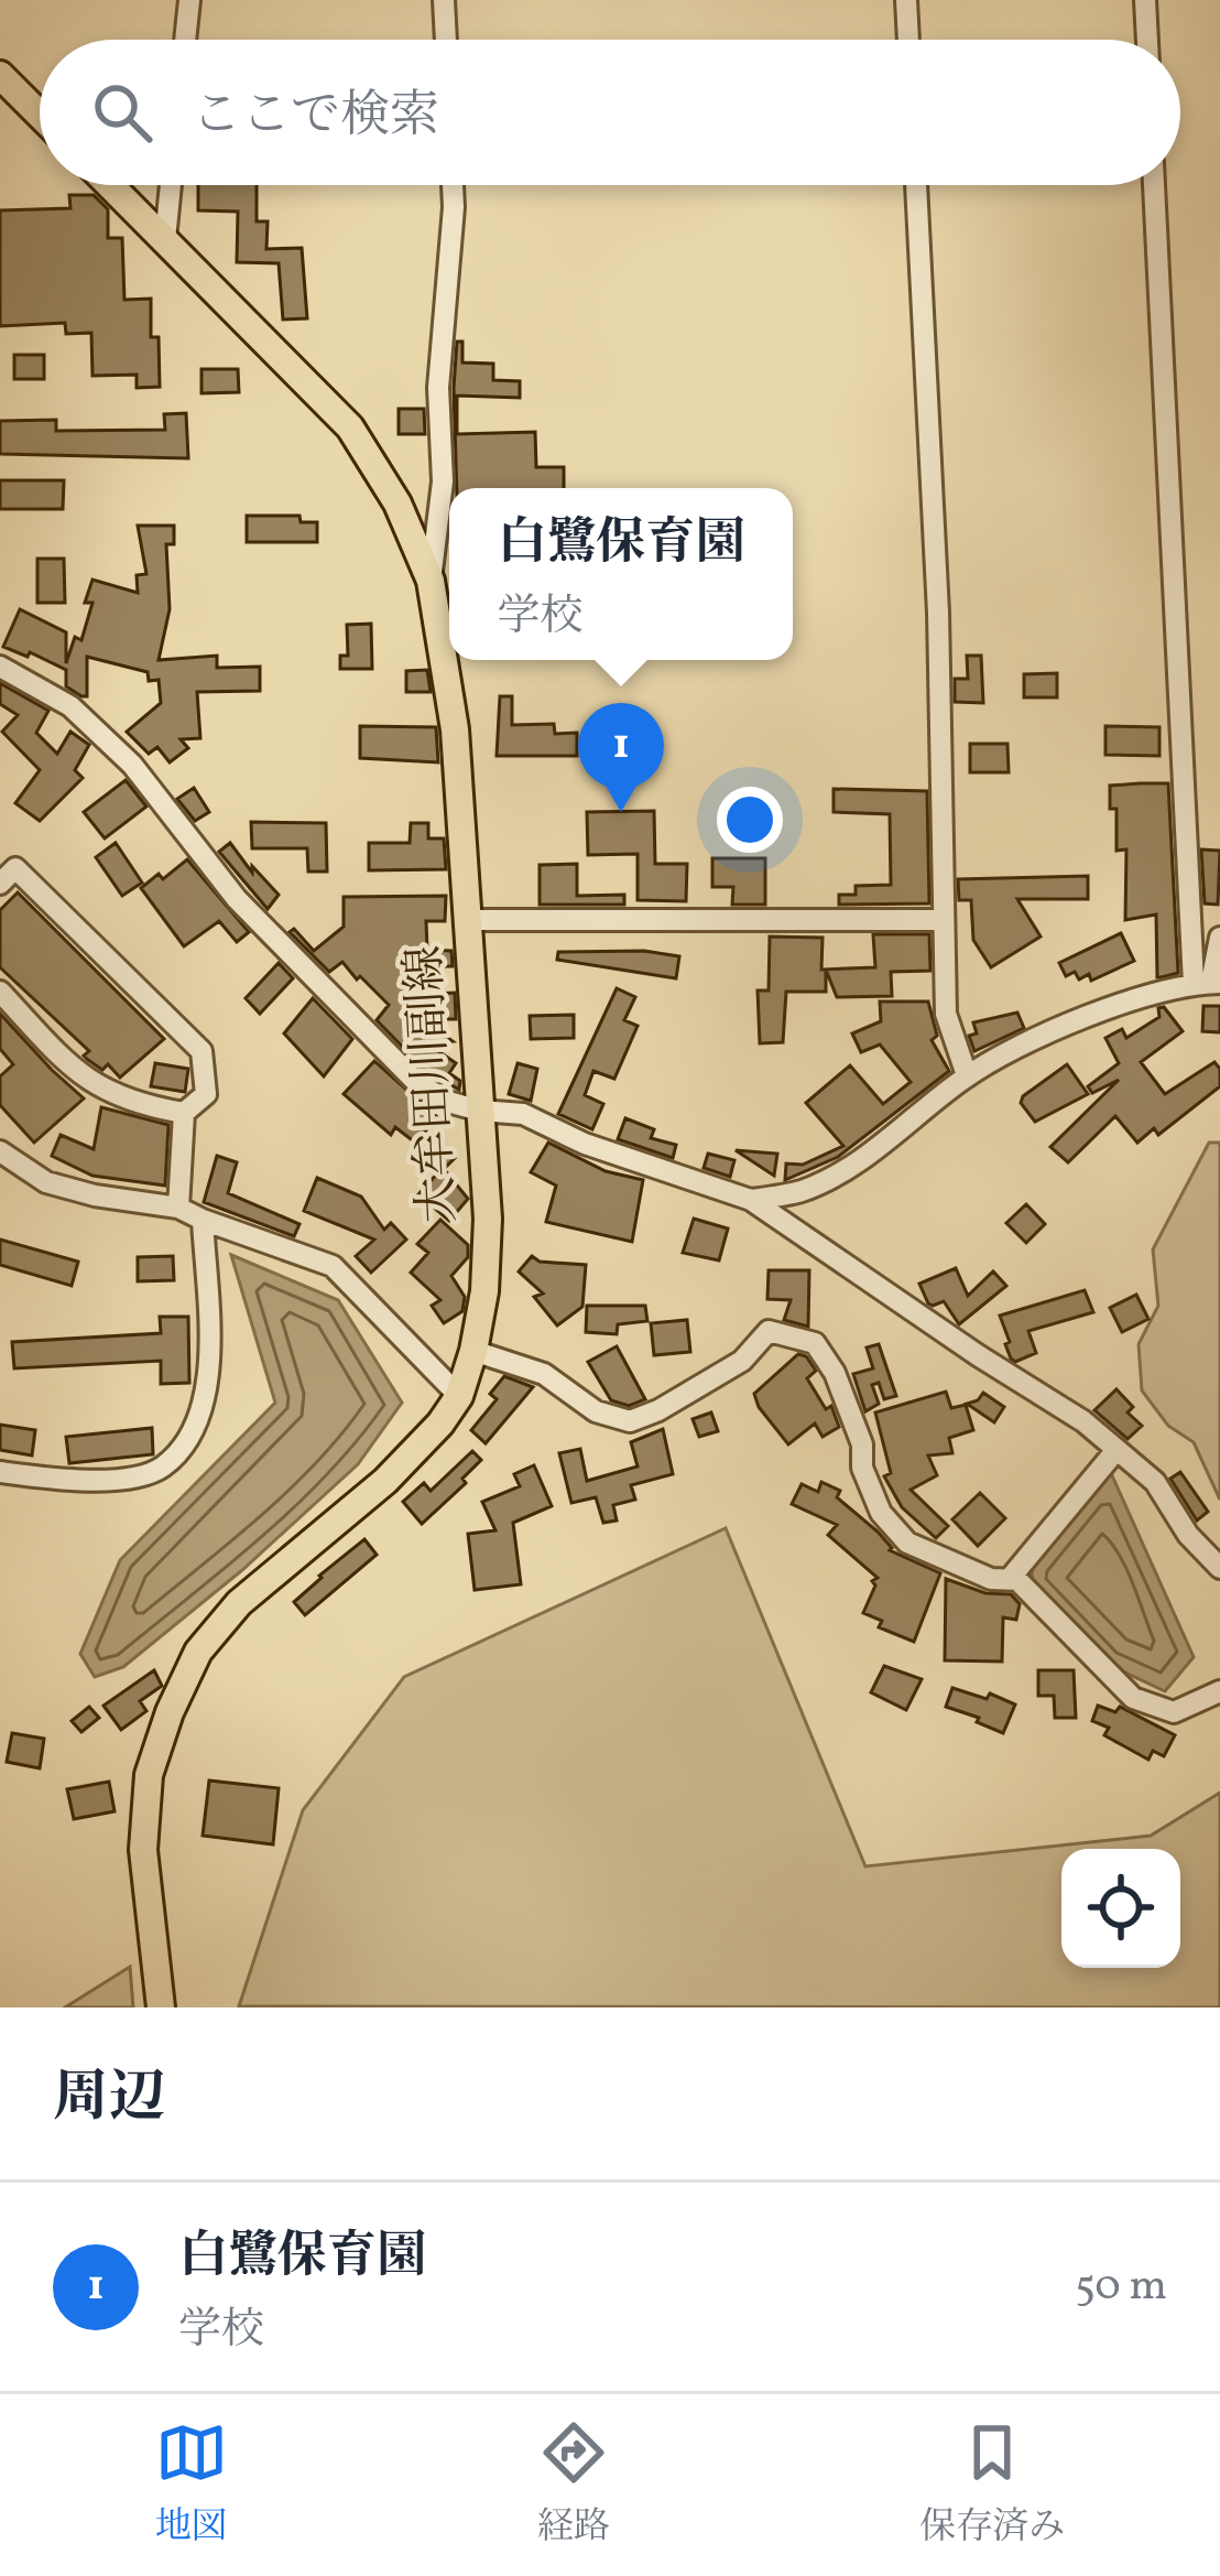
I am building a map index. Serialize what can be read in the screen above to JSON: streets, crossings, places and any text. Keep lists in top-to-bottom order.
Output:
{
  "streets": {
    "main road": ["大牟田川副線"]
  },
  "page": {
    "search": "ここで検索",
    "popup": ["白鷺保育園", "学校"],
    "pins": "1",
    "heading": "周辺",
    "list": [
      {
        "mark": "1",
        "name": "白鷺保育園",
        "note": "学校",
        "value": "50 m"
      }
    ],
    "nav": ["地図", "経路", "保存済み"]
  }
}
